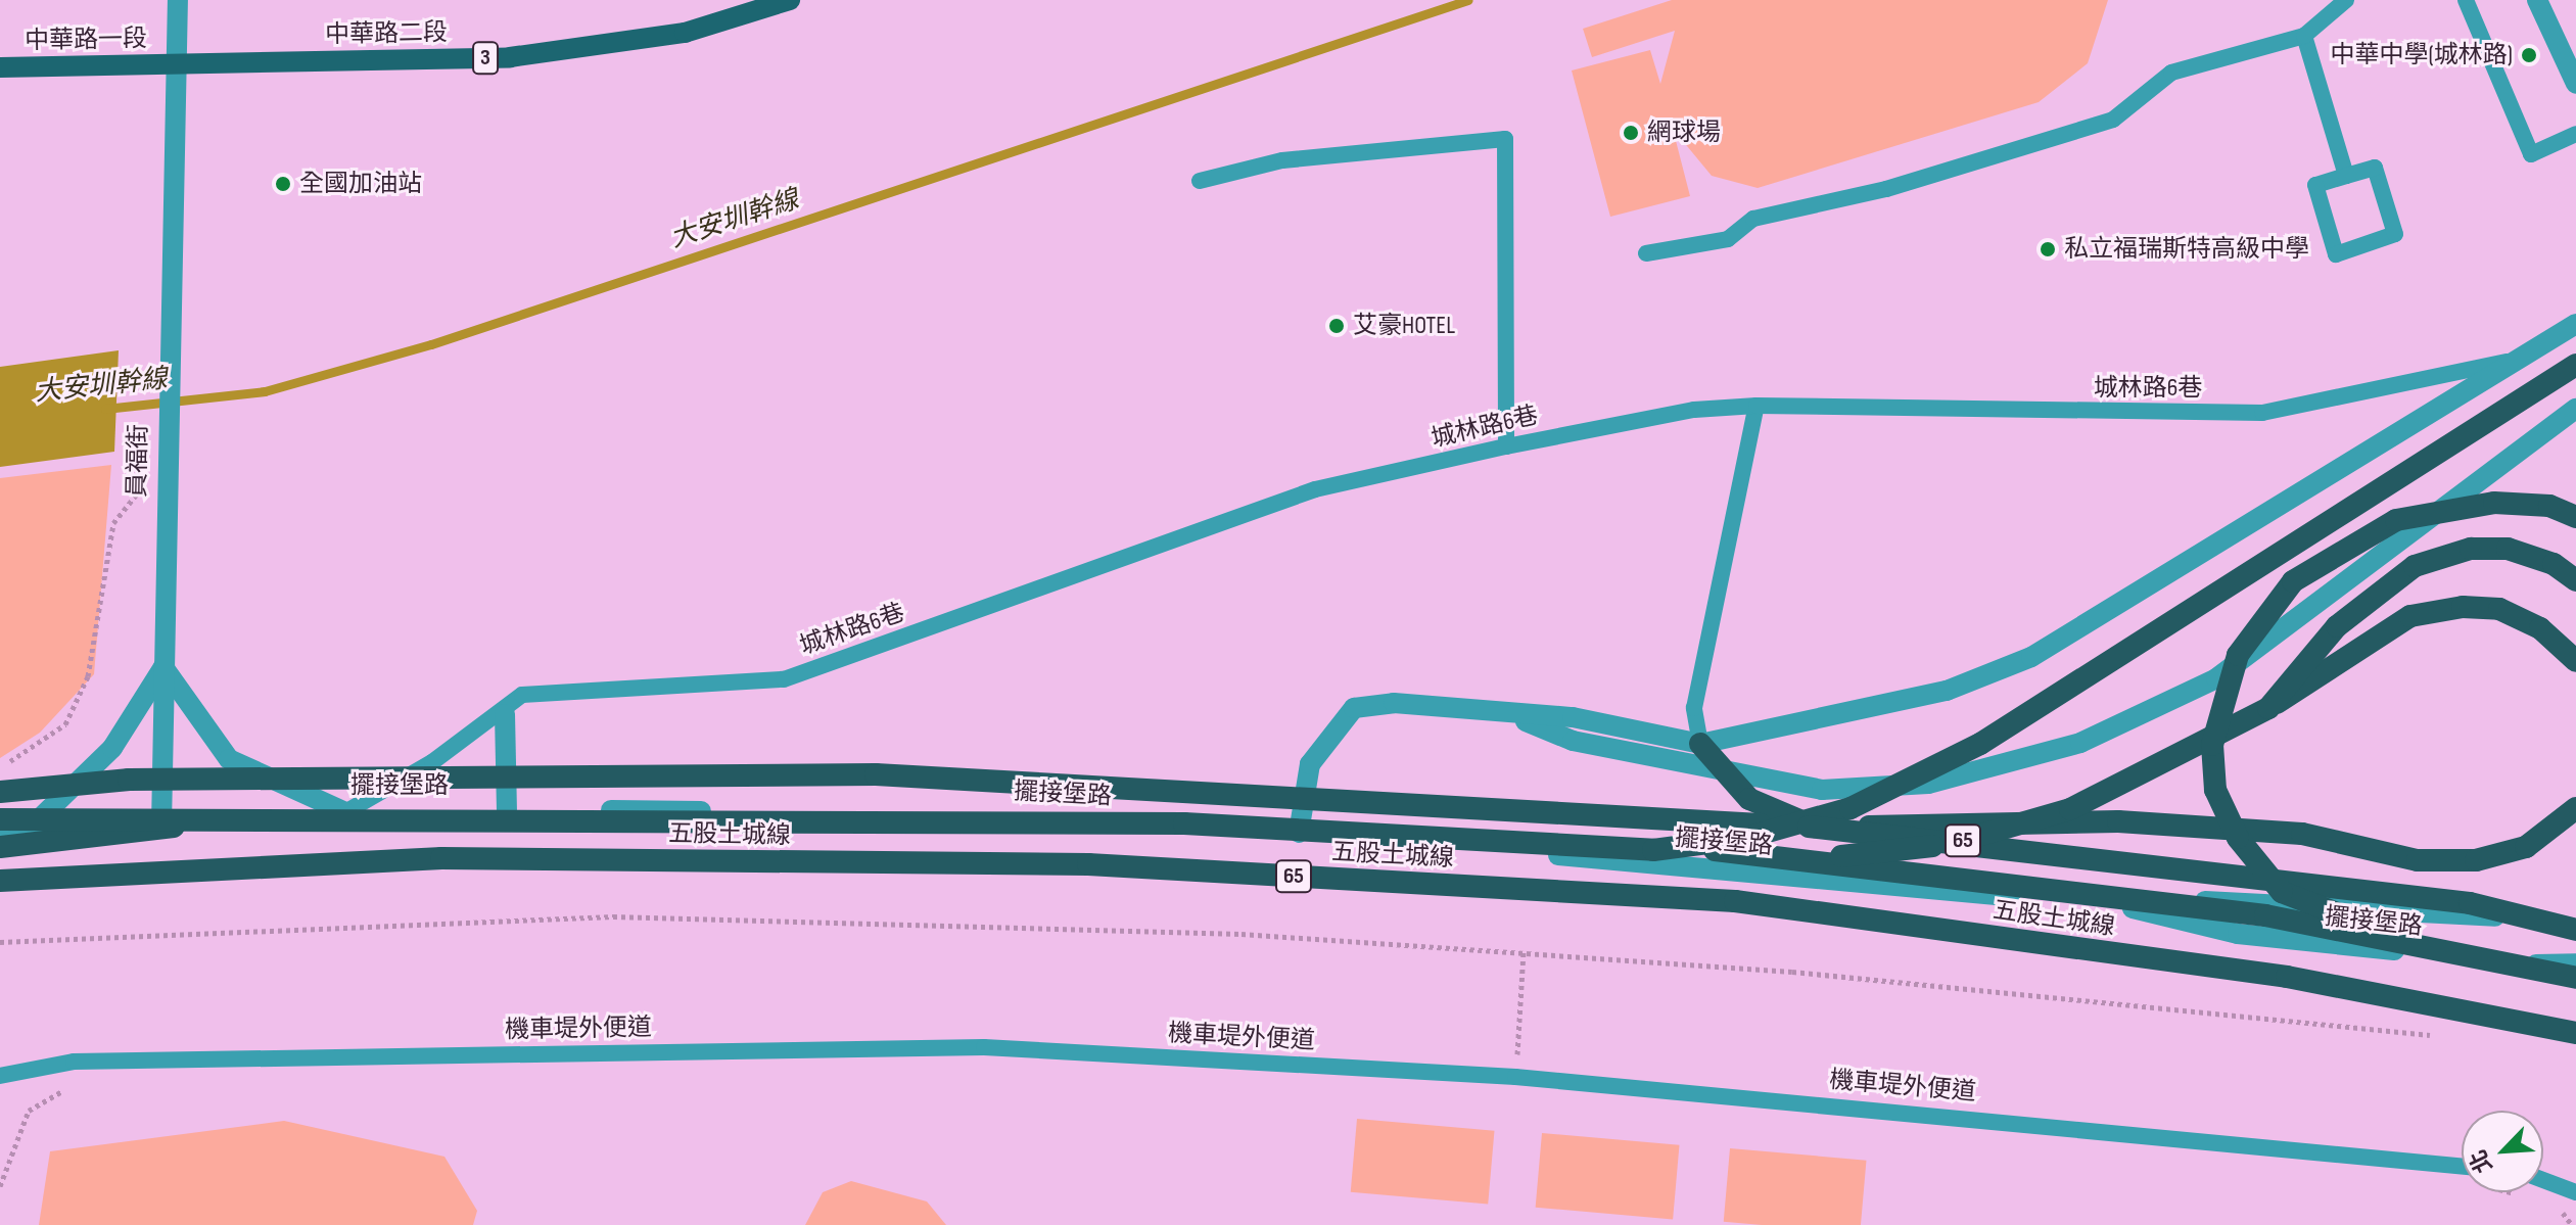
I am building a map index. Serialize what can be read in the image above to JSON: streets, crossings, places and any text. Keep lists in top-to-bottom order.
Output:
{
  "streets": {
    "highway": ["五股土城線", "65"],
    "main road": ["中華路二段", "中華路一段", "3"],
    "street": ["員福街", "擺接堡路"],
    "lane": ["城林路6巷", "機車堤外便道"]
  },
  "crossings": [
    ["中華路二段", "中華路一段"],
    ["中華路二段", "員福街"],
    ["中華路一段", "員福街"],
    ["城林路6巷", "擺接堡路"],
    ["員福街", "擺接堡路"],
    ["擺接堡路", "五股土城線"]
  ],
  "water": ["大安圳幹線"],
  "places": [
    "中華中學(城林路)",
    "網球場",
    "全國加油站",
    "私立福瑞斯特高級中學",
    "艾豪HOTEL"
  ],
  "north": "bottom left"
}
